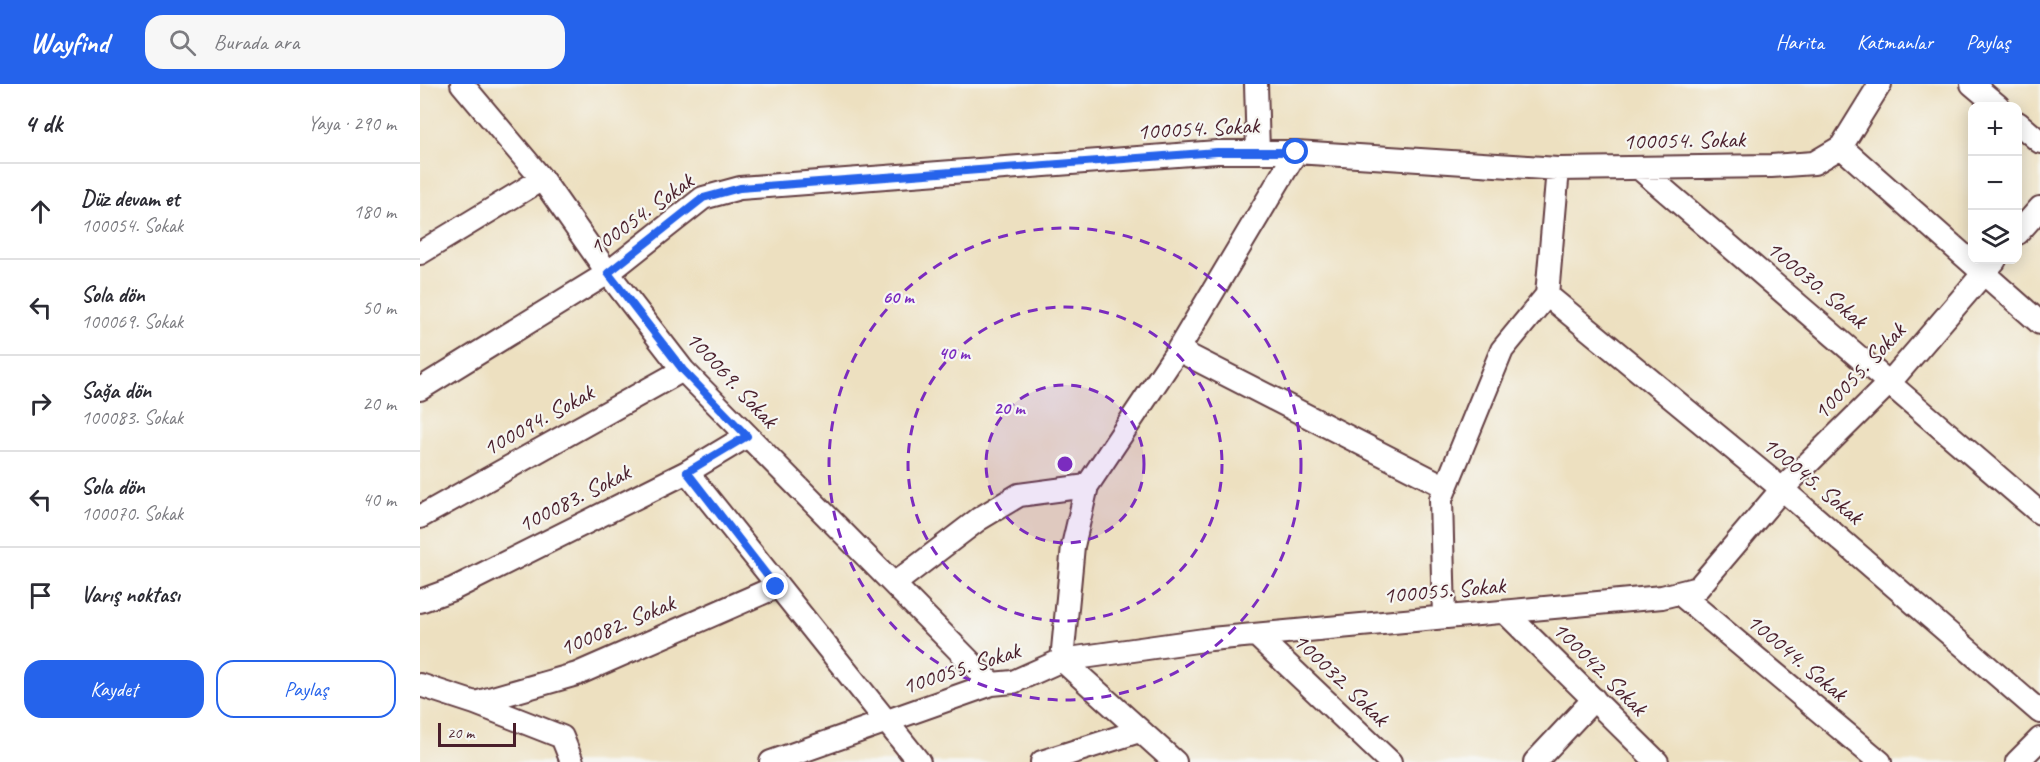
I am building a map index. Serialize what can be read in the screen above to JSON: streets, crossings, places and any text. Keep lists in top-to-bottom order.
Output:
{
  "streets": {
    "street": [
      "100054. Sokak",
      "100030. Sokak",
      "100055. Sokak",
      "100069. Sokak",
      "100094. Sokak",
      "100045. Sokak",
      "100083. Sokak",
      "100082. Sokak",
      "100044. Sokak",
      "100042. Sokak",
      "100032. Sokak"
    ]
  },
  "crossings": [
    ["100054. Sokak", "100030. Sokak"],
    ["100054. Sokak", "100069. Sokak"],
    ["100030. Sokak", "100055. Sokak"],
    ["100055. Sokak", "100069. Sokak"],
    ["100055. Sokak", "100045. Sokak"],
    ["100055. Sokak", "100044. Sokak"],
    ["100055. Sokak", "100042. Sokak"],
    ["100055. Sokak", "100032. Sokak"],
    ["100069. Sokak", "100094. Sokak"],
    ["100069. Sokak", "100083. Sokak"]
  ],
  "scale_bar": "20 m",
  "page": {
    "header": "Wayfind",
    "search": "Burada ara",
    "nav": ["Harita", "Katmanlar", "Paylaş"],
    "heading": ["4 dk", "Yaya · 290 m"],
    "map_buttons": ["+", "−"],
    "list": [
      ["Düz devam et", "100054. Sokak", "180 m"],
      ["Sola dön", "100069. Sokak", "50 m"],
      ["Sağa dön", "100083. Sokak", "20 m"],
      ["Sola dön", "100070. Sokak", "40 m"],
      "Varış noktası"
    ],
    "buttons": ["Kaydet", "Paylaş"],
    "scale": "20 m"
  },
  "rings": ["60 m", "40 m", "20 m"]
}
